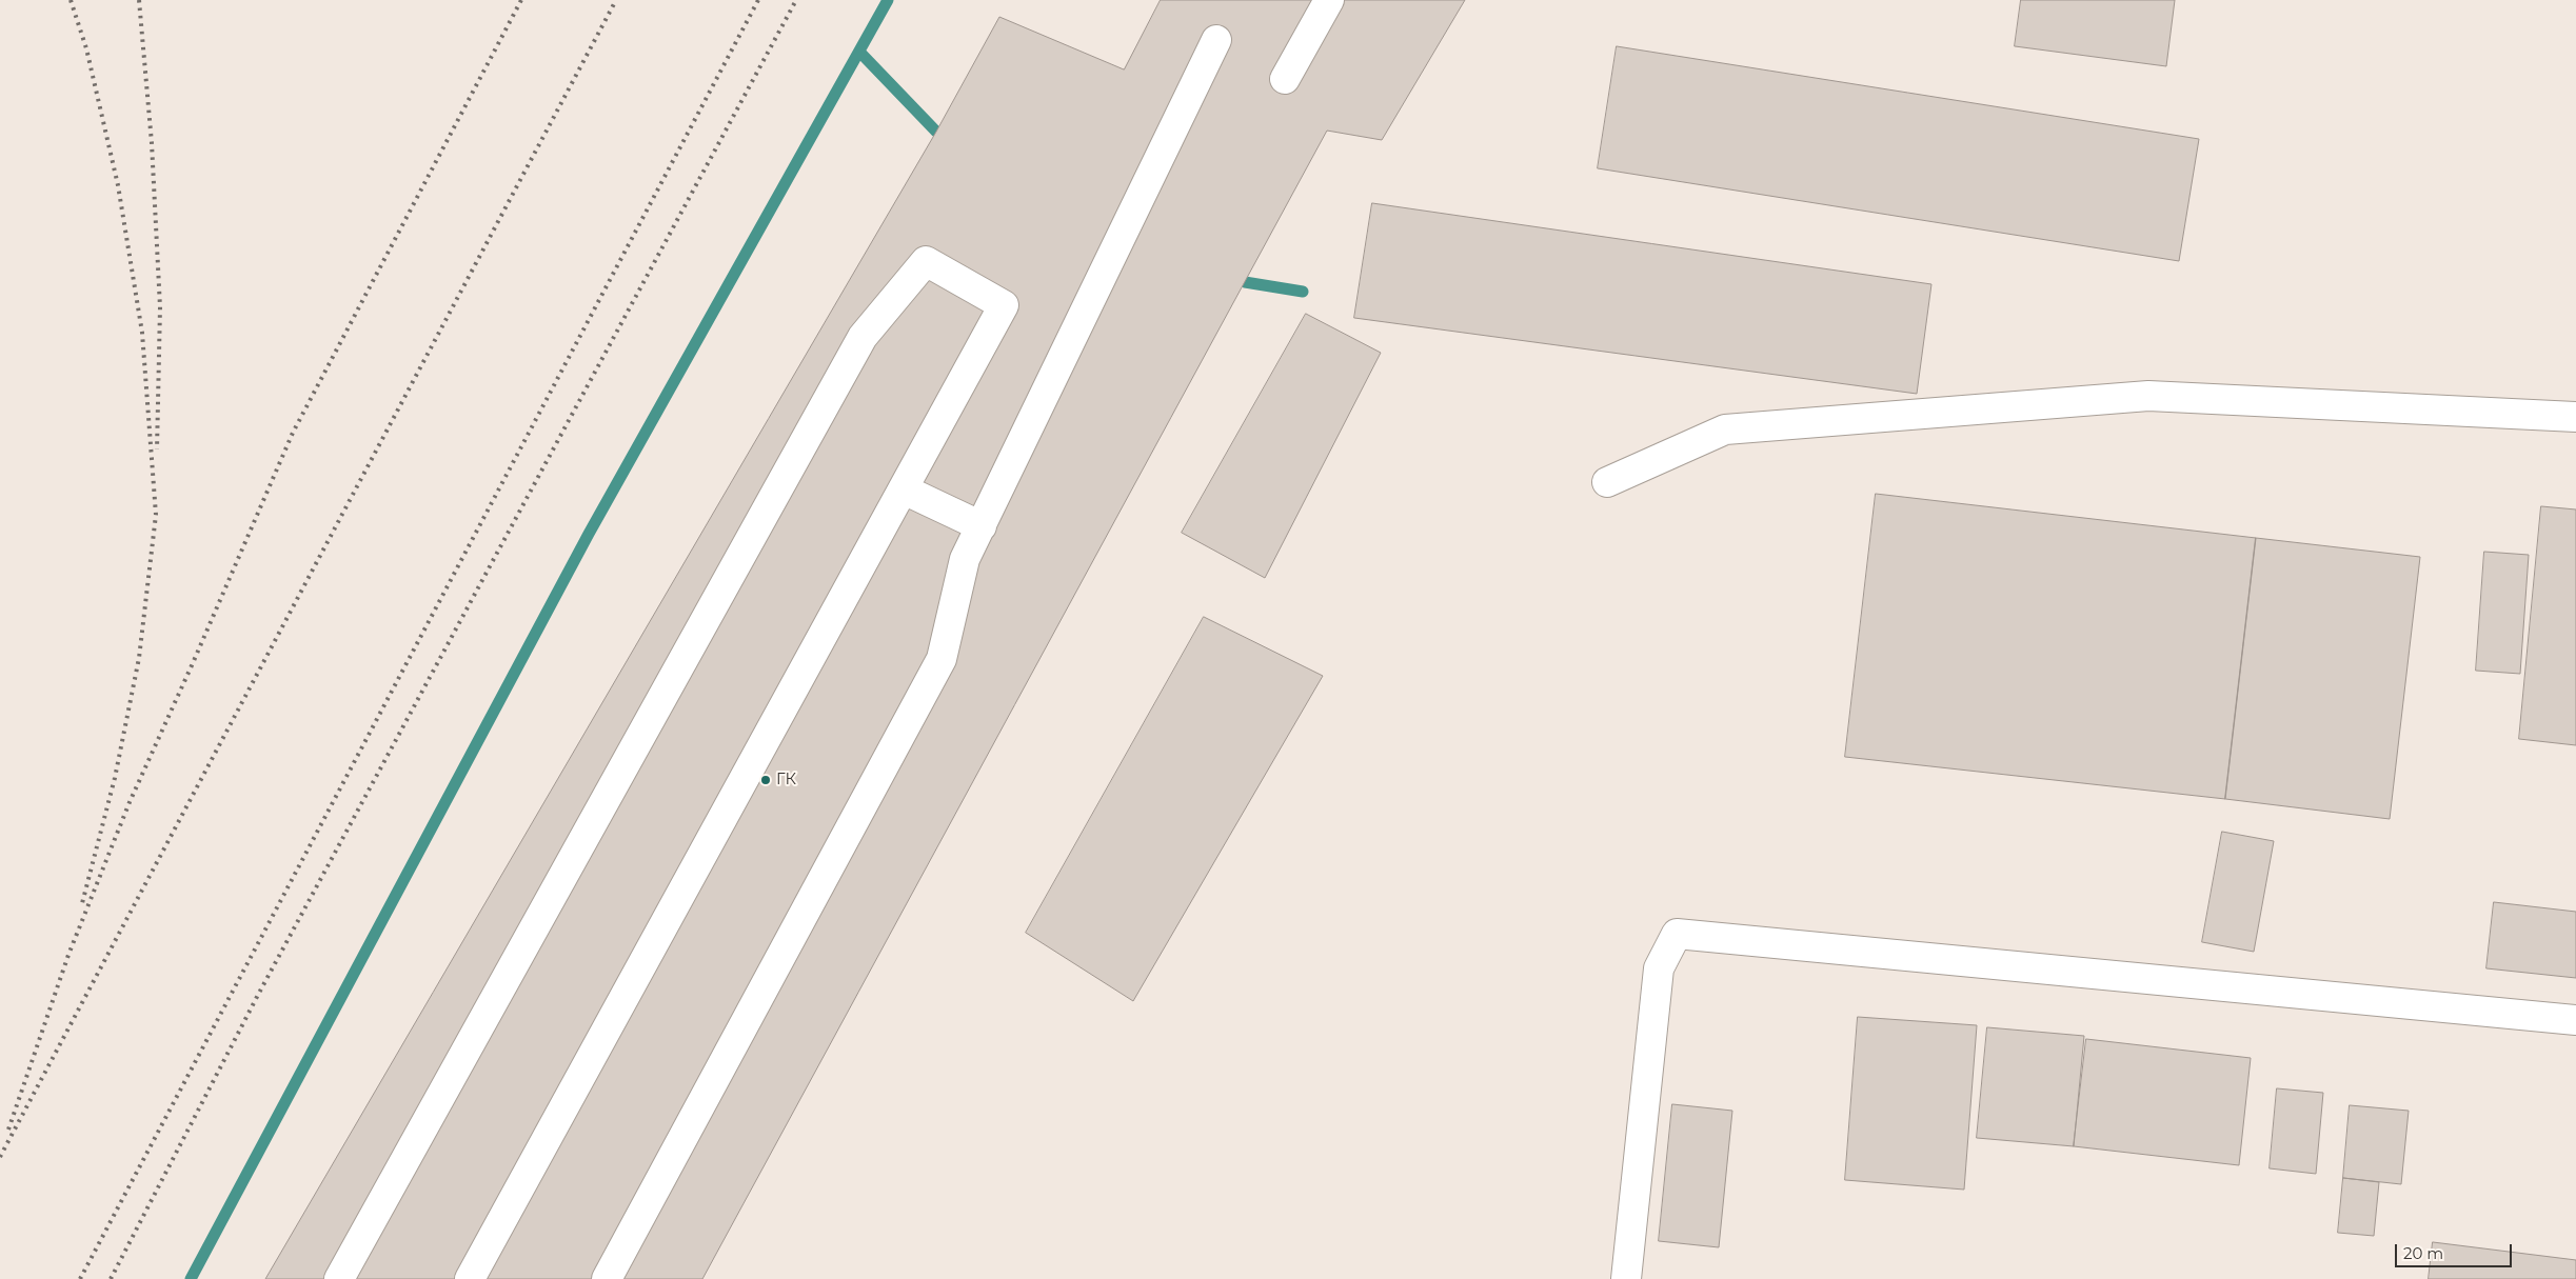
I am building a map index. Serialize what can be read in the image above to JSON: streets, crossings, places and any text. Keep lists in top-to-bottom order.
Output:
{
  "places": ["ГК"],
  "scale_bar": "20 m"
}
